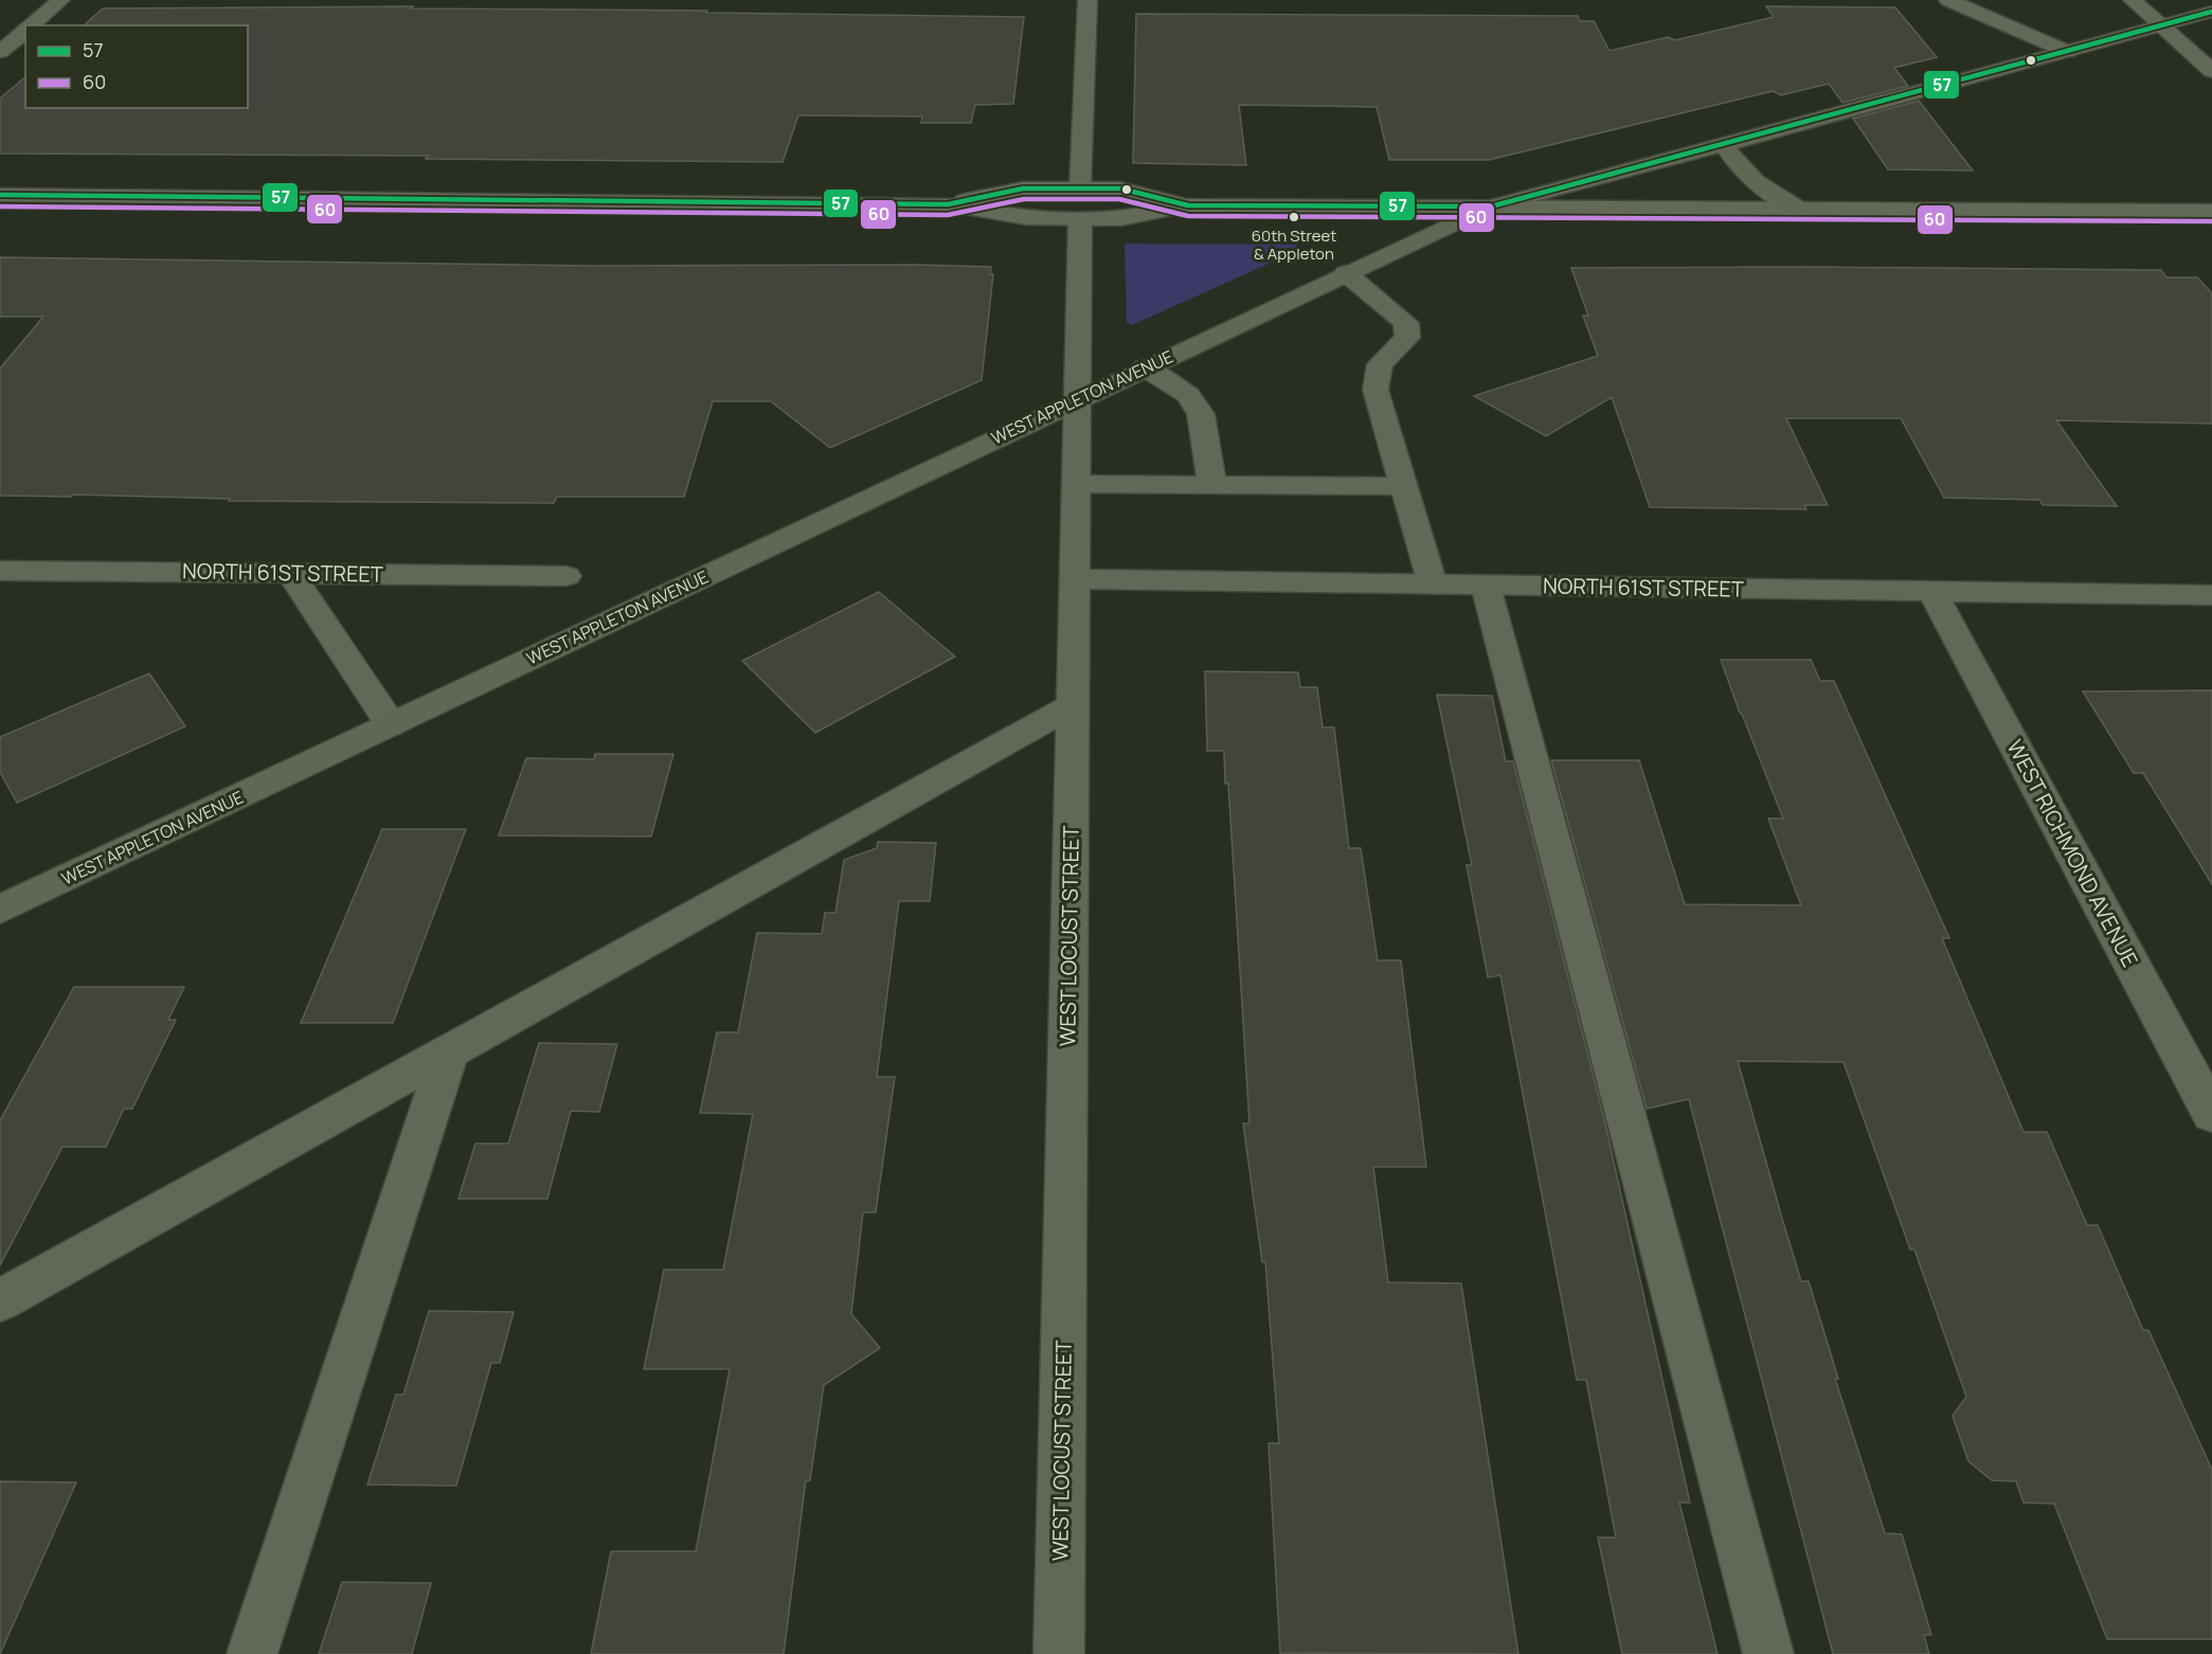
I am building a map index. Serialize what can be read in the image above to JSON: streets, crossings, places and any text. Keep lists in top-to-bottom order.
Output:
{
  "streets": {
    "main road": ["WEST APPLETON AVENUE"],
    "street": ["NORTH 61ST STREET", "WEST RICHMOND AVENUE", "WEST LOCUST STREET"]
  },
  "crossings": [
    ["WEST APPLETON AVENUE", "WEST LOCUST STREET"],
    ["NORTH 61ST STREET", "WEST RICHMOND AVENUE"],
    ["NORTH 61ST STREET", "WEST LOCUST STREET"]
  ],
  "places": ["60th Street & Appleton"],
  "lines": ["transit line 57", "transit line 60"],
  "legend": ["57", "60"]
}
